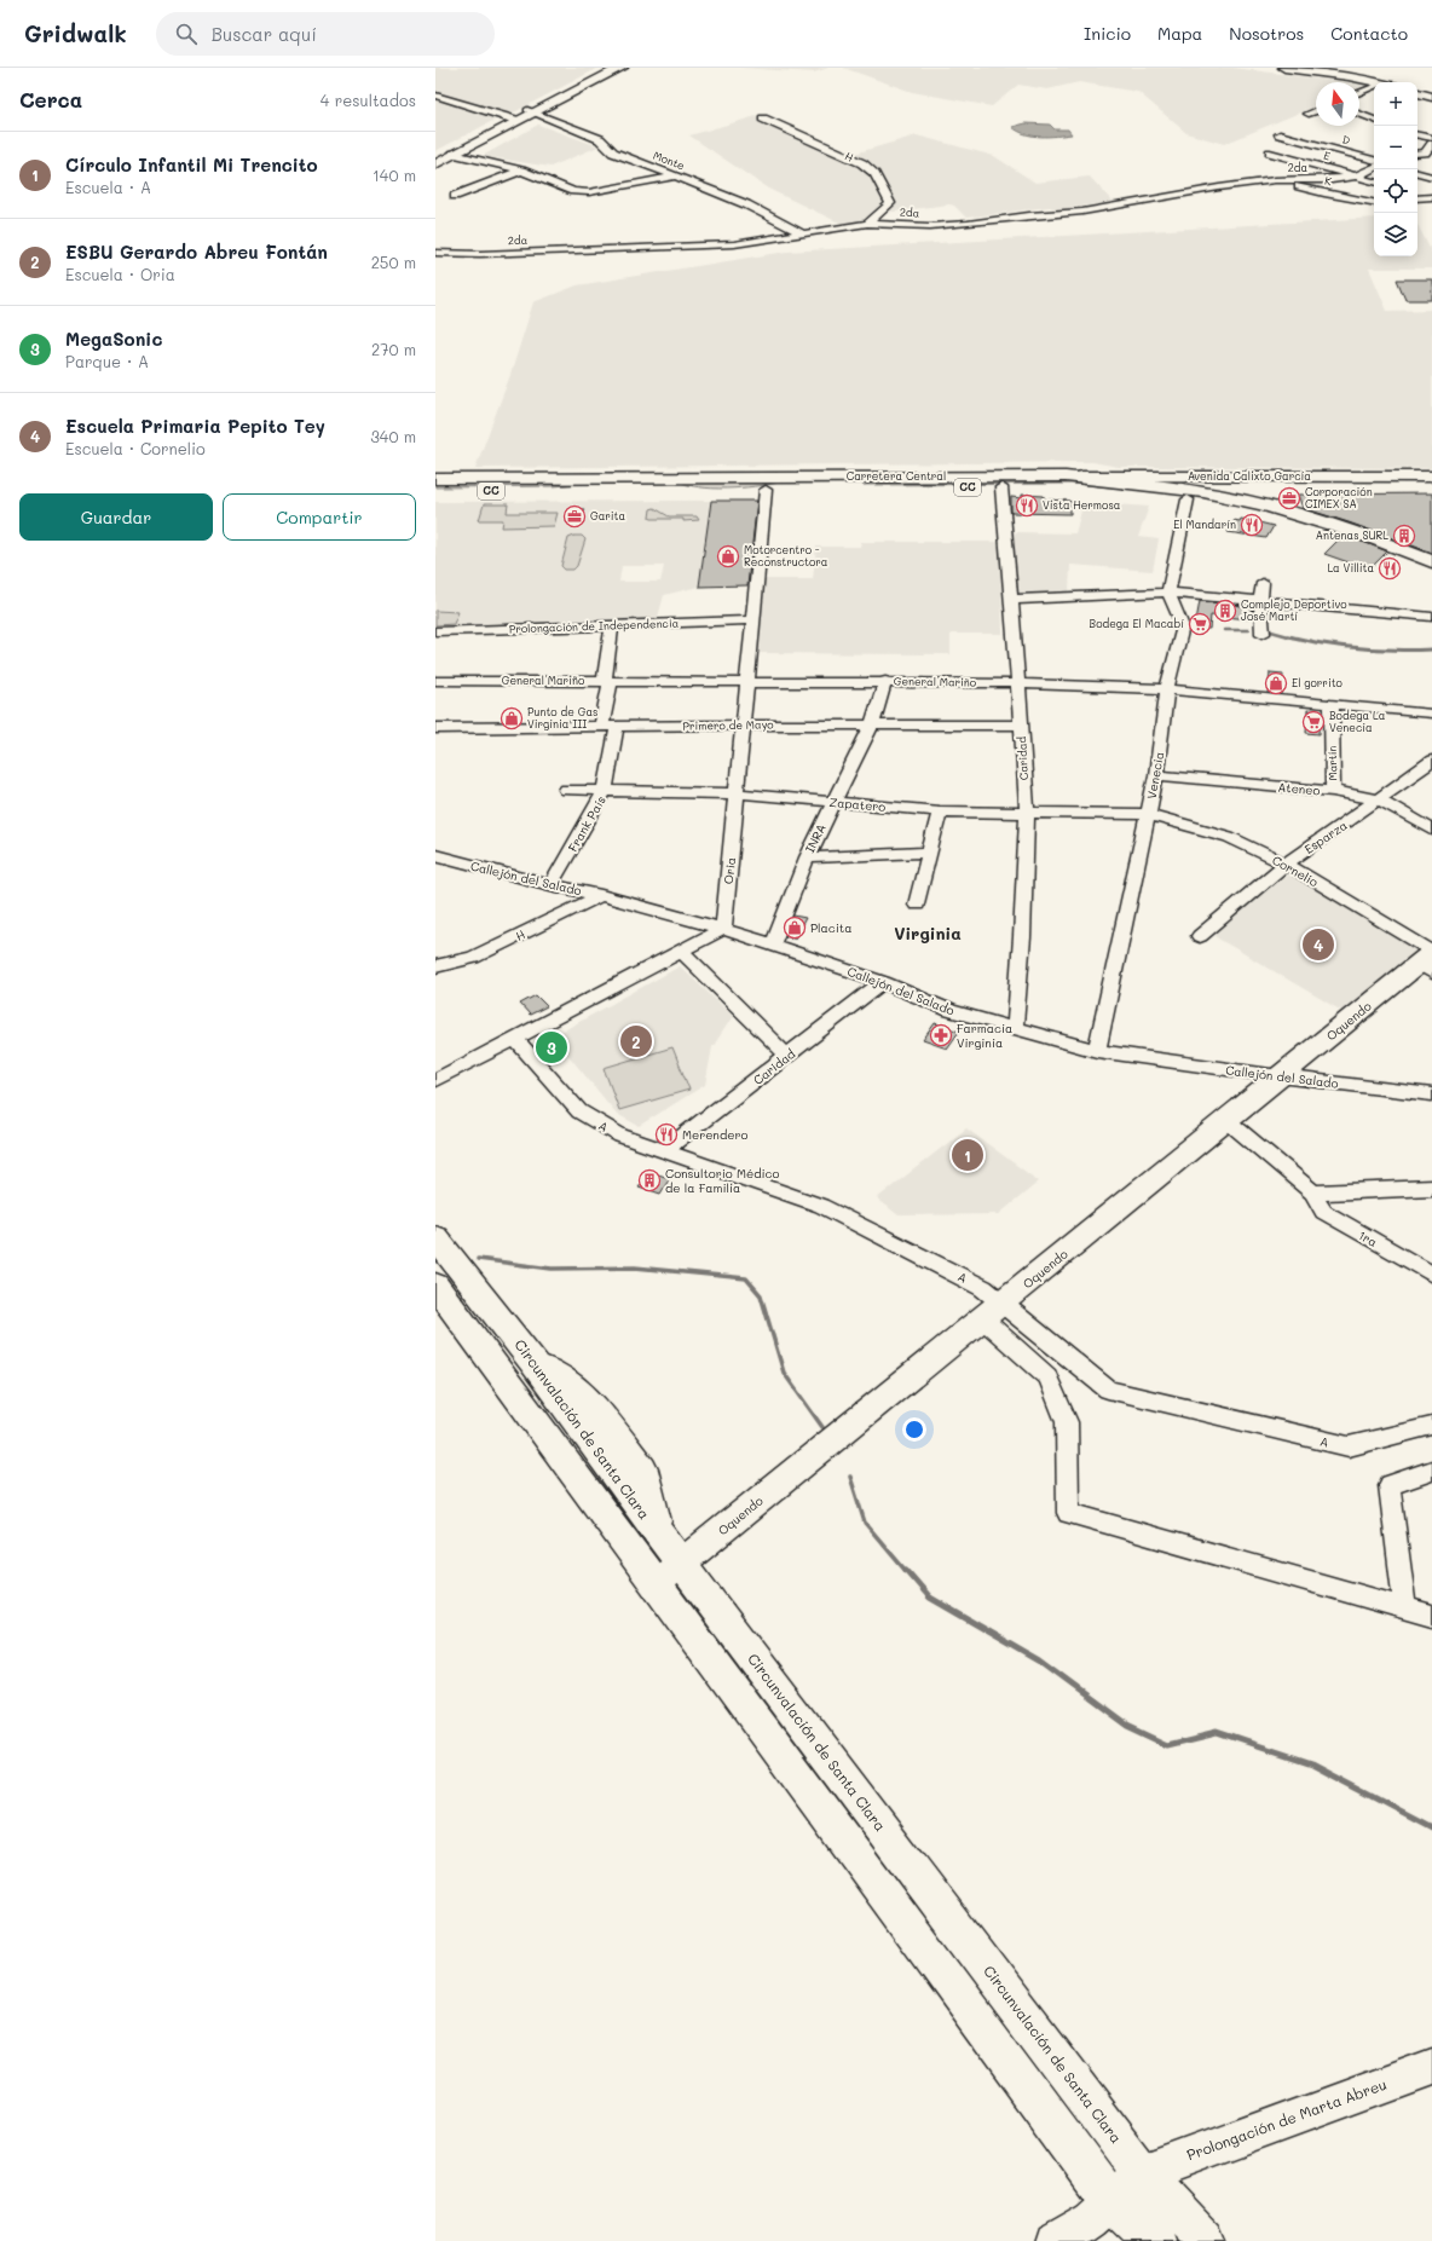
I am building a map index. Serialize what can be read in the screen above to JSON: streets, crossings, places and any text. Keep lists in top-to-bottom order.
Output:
{
  "streets": {
    "main road": ["Carretera Central", "CC", "Circunvalación de Santa Clara"],
    "street": [
      "D",
      "E",
      "H",
      "Monte",
      "2da",
      "K",
      "Avenida Calixto García",
      "Prolongación de Independencia",
      "General Mariño",
      "Primero de Mayo",
      "Caridad",
      "Martín",
      "Venecia",
      "Ateneo",
      "Zapatero",
      "Frank País",
      "Esparza",
      "INRA",
      "Oria",
      "Cornelio",
      "Callejón del Salado",
      "Oquendo",
      "A",
      "1ra",
      "Prolongación de Marta Abreu"
    ]
  },
  "crossings": [
    ["E", "2da"],
    ["H", "2da"],
    ["H", "Callejón del Salado"],
    ["Monte", "2da"],
    ["2da", "K"],
    ["Carretera Central", "Avenida Calixto García"],
    ["Carretera Central", "Caridad"],
    ["Carretera Central", "Oria"],
    ["Prolongación de Independencia", "Oria"],
    ["General Mariño", "Caridad"],
    ["General Mariño", "Martín"],
    ["General Mariño", "Venecia"],
    ["General Mariño", "INRA"],
    ["General Mariño", "Oria"],
    ["Primero de Mayo", "Caridad"],
    ["Primero de Mayo", "Frank País"],
    ["Primero de Mayo", "INRA"],
    ["Primero de Mayo", "Oria"],
    ["Caridad", "Zapatero"],
    ["Caridad", "Callejón del Salado"],
    ["Caridad", "A"],
    ["Martín", "Ateneo"],
    ["Venecia", "Ateneo"],
    ["Venecia", "Zapatero"],
    ["Venecia", "Cornelio"],
    ["Venecia", "Callejón del Salado"],
    ["Ateneo", "Esparza"],
    ["Zapatero", "Frank País"],
    ["Zapatero", "INRA"],
    ["Zapatero", "Oria"],
    ["Zapatero", "Cornelio"],
    ["Frank País", "Callejón del Salado"],
    ["Esparza", "Cornelio"],
    ["INRA", "Callejón del Salado"],
    ["Oria", "Callejón del Salado"],
    ["Cornelio", "Oquendo"],
    ["Callejón del Salado", "Oquendo"],
    ["Oquendo", "A"],
    ["Oquendo", "Circunvalación de Santa Clara"],
    ["Circunvalación de Santa Clara", "Prolongación de Marta Abreu"]
  ],
  "districts": ["Virginia"],
  "places": {
    "office": ["Corporación CIMEX SA", "Garita"],
    "restaurant": [
      "Vista Hermosa",
      "El Mandarín",
      "La Villita",
      "Merendero"
    ],
    "building": ["Antenas SURL", "Complejo Deportivo José Martí", "Consultorio Médico de la Familia"],
    "shop": [
      "Motorcentro - Reconstructora",
      "El gorrito",
      "Punto de Gas Virginia III",
      "Placita"
    ],
    "supermarket": ["Bodega El Macabí", "Bodega La Venecia"],
    "pharmacy": ["Farmacia Virginia"]
  },
  "north": "top",
  "page": {
    "header": "Gridwalk",
    "search": "Buscar aquí",
    "nav": [
      "Inicio",
      "Mapa",
      "Nosotros",
      "Contacto"
    ],
    "heading": ["Cerca", "4 resultados"],
    "map_buttons": ["+", "−"],
    "list": [
      {
        "mark": "1",
        "name": "Círculo Infantil Mi Trencito",
        "note": "Escuela · A",
        "value": "140 m"
      },
      {
        "mark": "2",
        "name": "ESBU Gerardo Abreu Fontán",
        "note": "Escuela · Oria",
        "value": "250 m"
      },
      {
        "mark": "3",
        "name": "MegaSonic",
        "note": "Parque · A",
        "value": "270 m"
      },
      {
        "mark": "4",
        "name": "Escuela Primaria Pepito Tey",
        "note": "Escuela · Cornelio",
        "value": "340 m"
      }
    ],
    "buttons": ["Guardar", "Compartir"],
    "pins": [
      "4",
      "2",
      "3",
      "1"
    ]
  }
}
